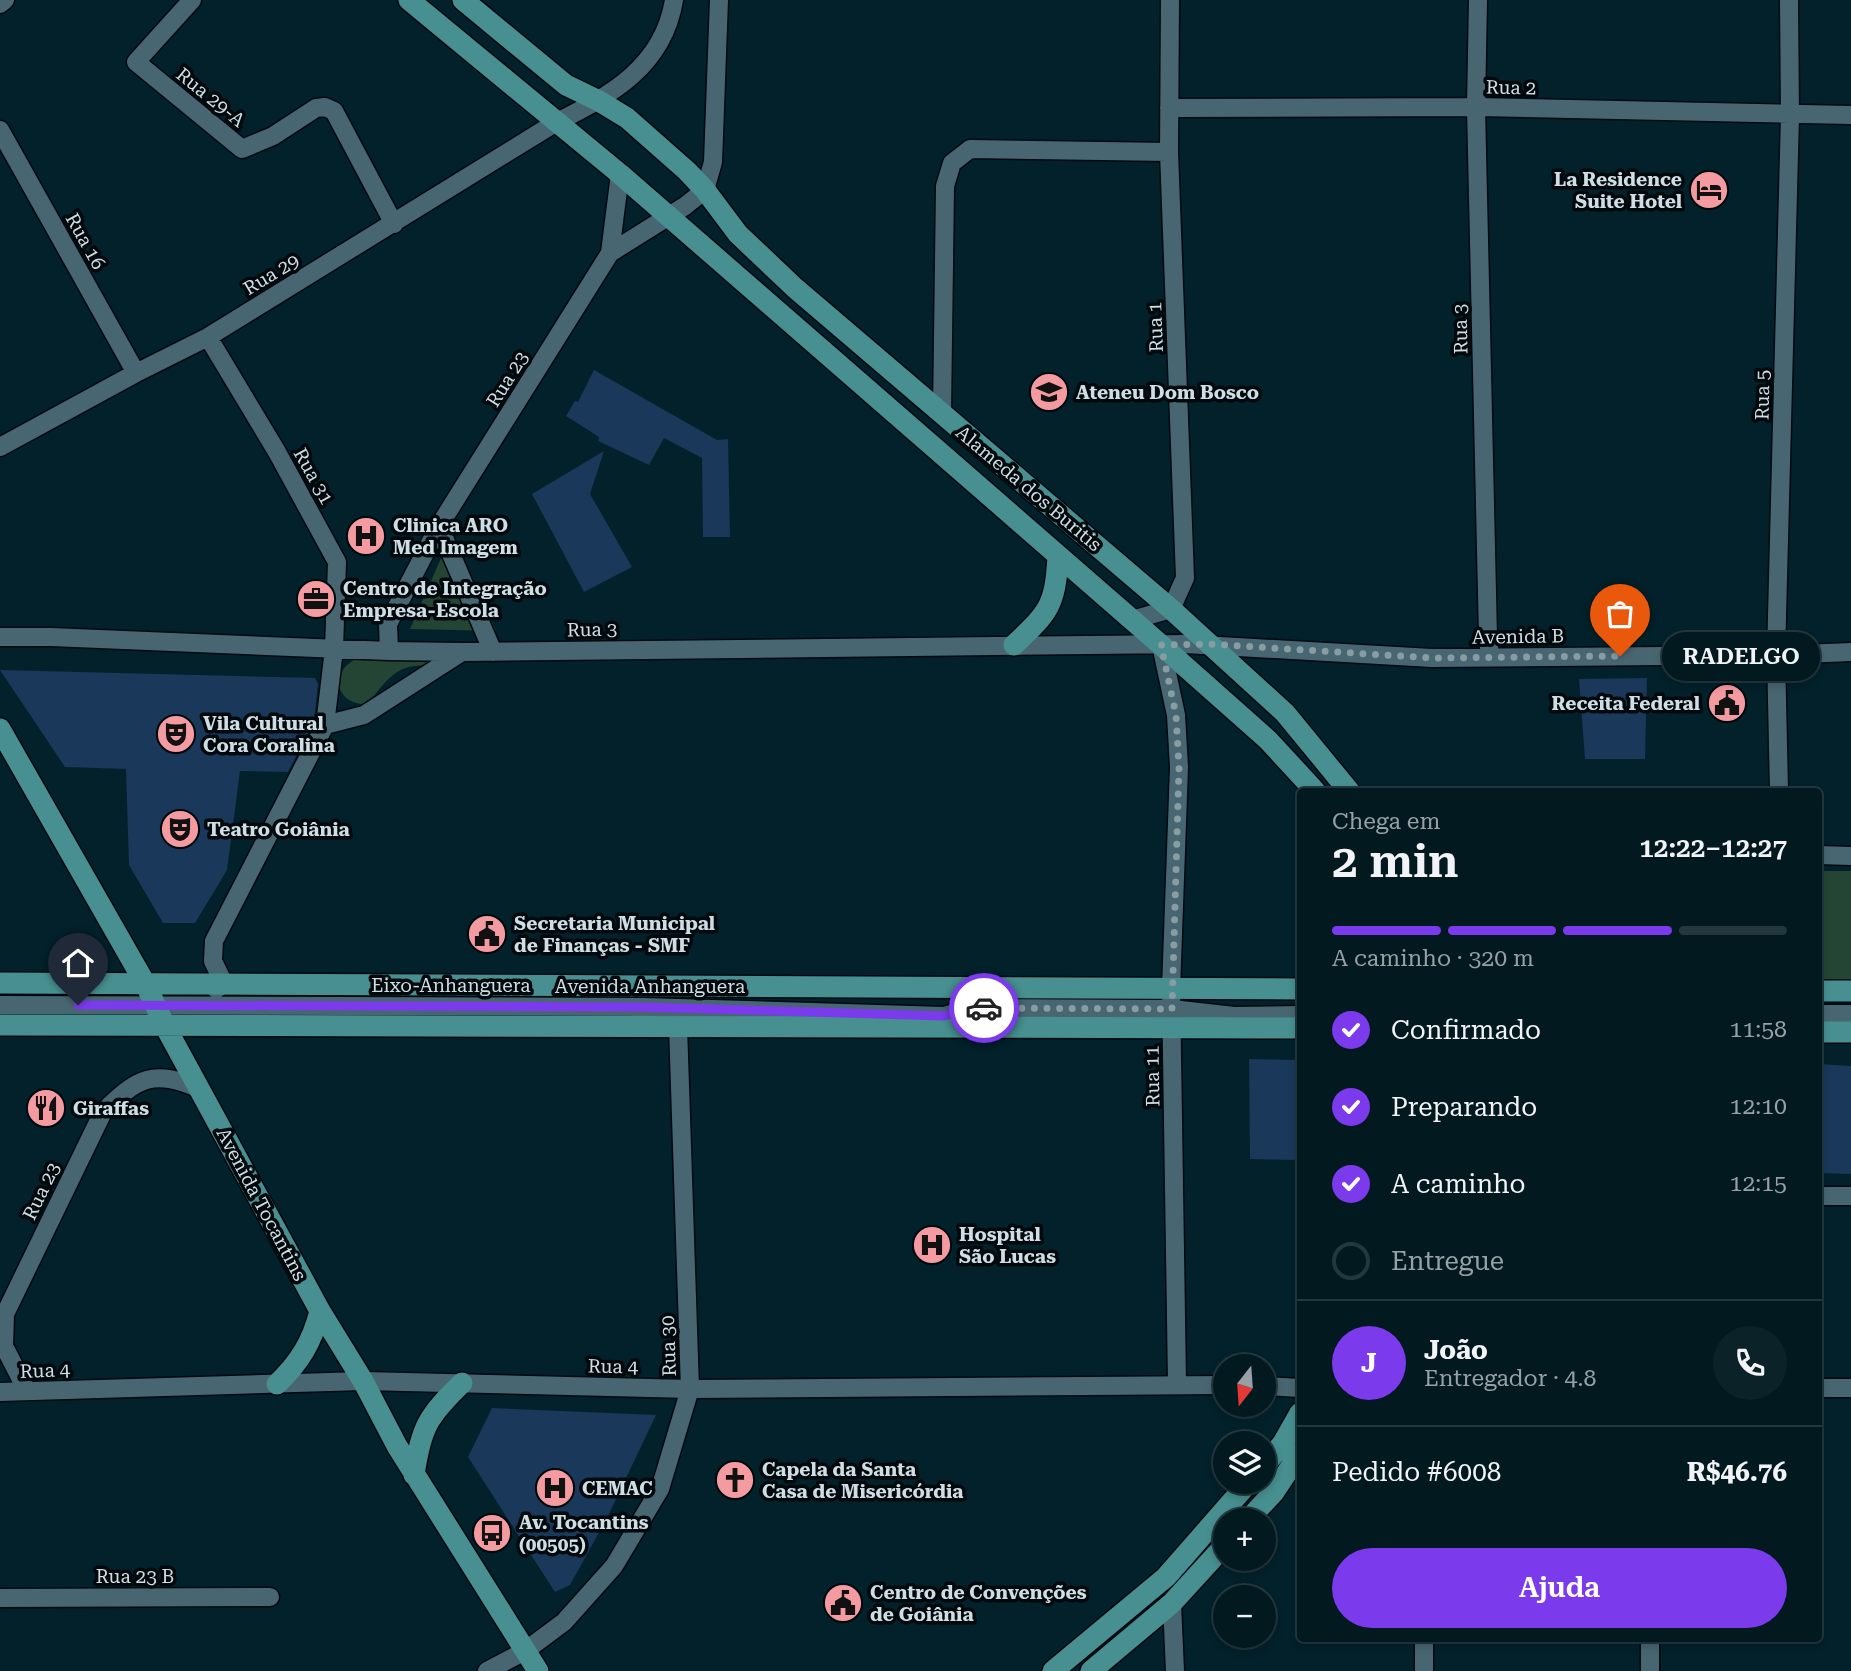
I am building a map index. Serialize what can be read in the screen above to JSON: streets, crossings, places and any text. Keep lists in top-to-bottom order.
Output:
{
  "streets": {
    "main road": ["Alameda dos Buritis", "Avenida Anhanguera", "Avenida Tocantins"],
    "street": [
      "Rua 2",
      "Rua 29-A",
      "Rua 16",
      "Rua 29",
      "Rua 1",
      "Rua 3",
      "Rua 23",
      "Rua 5",
      "Rua 31",
      "Avenida B",
      "Eixo-Anhanguera",
      "Rua 11",
      "Rua 30",
      "Rua 4",
      "Rua 23 B"
    ]
  },
  "crossings": [
    ["Rua 2", "Rua 1"],
    ["Rua 2", "Rua 3"],
    ["Rua 2", "Rua 5"],
    ["Rua 29-A", "Rua 29"],
    ["Rua 16", "Rua 29"],
    ["Rua 29", "Rua 31"],
    ["Rua 29", "Alameda dos Buritis"],
    ["Rua 1", "Alameda dos Buritis"],
    ["Rua 3", "Rua 23"],
    ["Rua 3", "Rua 31"],
    ["Rua 3", "Alameda dos Buritis"],
    ["Rua 3", "Avenida B"],
    ["Rua 3", "Rua 11"],
    ["Rua 23", "Alameda dos Buritis"],
    ["Rua 23", "Avenida Tocantins"],
    ["Rua 23", "Rua 4"],
    ["Rua 5", "Avenida B"],
    ["Alameda dos Buritis", "Avenida B"],
    ["Alameda dos Buritis", "Rua 11"],
    ["Eixo-Anhanguera", "Avenida Anhanguera"],
    ["Eixo-Anhanguera", "Rua 11"],
    ["Eixo-Anhanguera", "Avenida Tocantins"],
    ["Avenida Anhanguera", "Rua 11"],
    ["Avenida Anhanguera", "Avenida Tocantins"],
    ["Avenida Anhanguera", "Rua 30"],
    ["Rua 11", "Rua 4"],
    ["Avenida Tocantins", "Rua 30"],
    ["Avenida Tocantins", "Rua 4"],
    ["Rua 30", "Rua 4"]
  ],
  "places": {
    "hotel": ["La Residence Suite Hotel"],
    "school or university": ["Ateneu Dom Bosco"],
    "hospital": ["Clinica ARO Med Imagem", "Hospital São Lucas", "CEMAC"],
    "office": ["Centro de Integração Empresa-Escola"],
    "other": ["RADELGO"],
    "public building": ["Receita Federal", "Secretaria Municipal de Finanças - SMF", "Centro de Convenções de Goiânia"],
    "theatre": ["Vila Cultural Cora Coralina", "Teatro Goiânia"],
    "restaurant": ["Giraffas"],
    "church": ["Capela da Santa Casa de Misericórdia"],
    "bus stop": ["Av. Tocantins (00505)"]
  },
  "north": "bottom",
  "page": {
    "bubble": "RADELGO",
    "heading": ["2 min", "Chega em", "12:22–12:27"],
    "panel": [
      "João",
      "Entregador · 4.8",
      "Pedido #6008",
      "R$46.76"
    ],
    "bar": "A caminho · 320 m",
    "list": [
      ["Confirmado", "11:58"],
      ["Preparando", "12:10"],
      ["A caminho", "12:15"],
      "Entregue"
    ],
    "round": "J",
    "map_buttons": ["+", "−"],
    "buttons": "Ajuda"
  }
}
